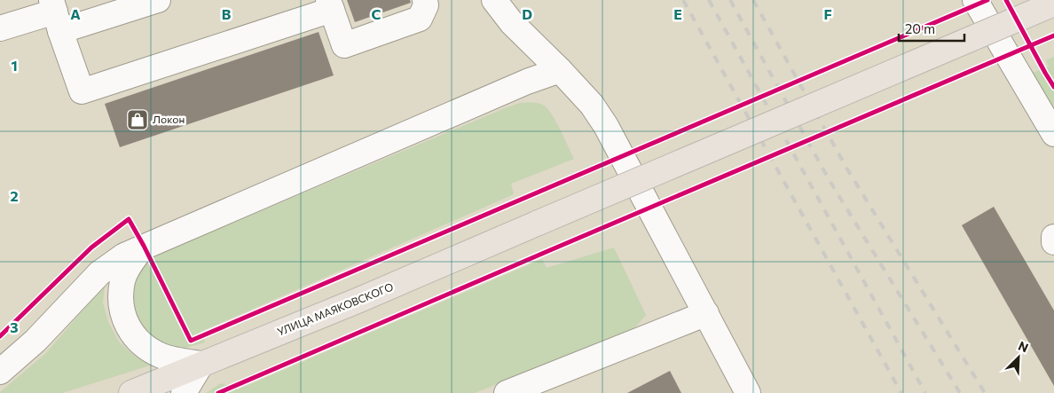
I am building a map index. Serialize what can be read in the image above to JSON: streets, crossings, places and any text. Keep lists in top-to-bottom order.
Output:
{
  "streets": {
    "main road": ["УЛИЦА МАЯКОВСКОГО"]
  },
  "places": {
    "shop": ["Локон"]
  },
  "scale_bar": "20 m",
  "north": "top right",
  "grid": {
    "columns": [
      "A",
      "B",
      "C",
      "D",
      "E",
      "F"
    ],
    "rows": ["1", "2", "3"]
  }
}
